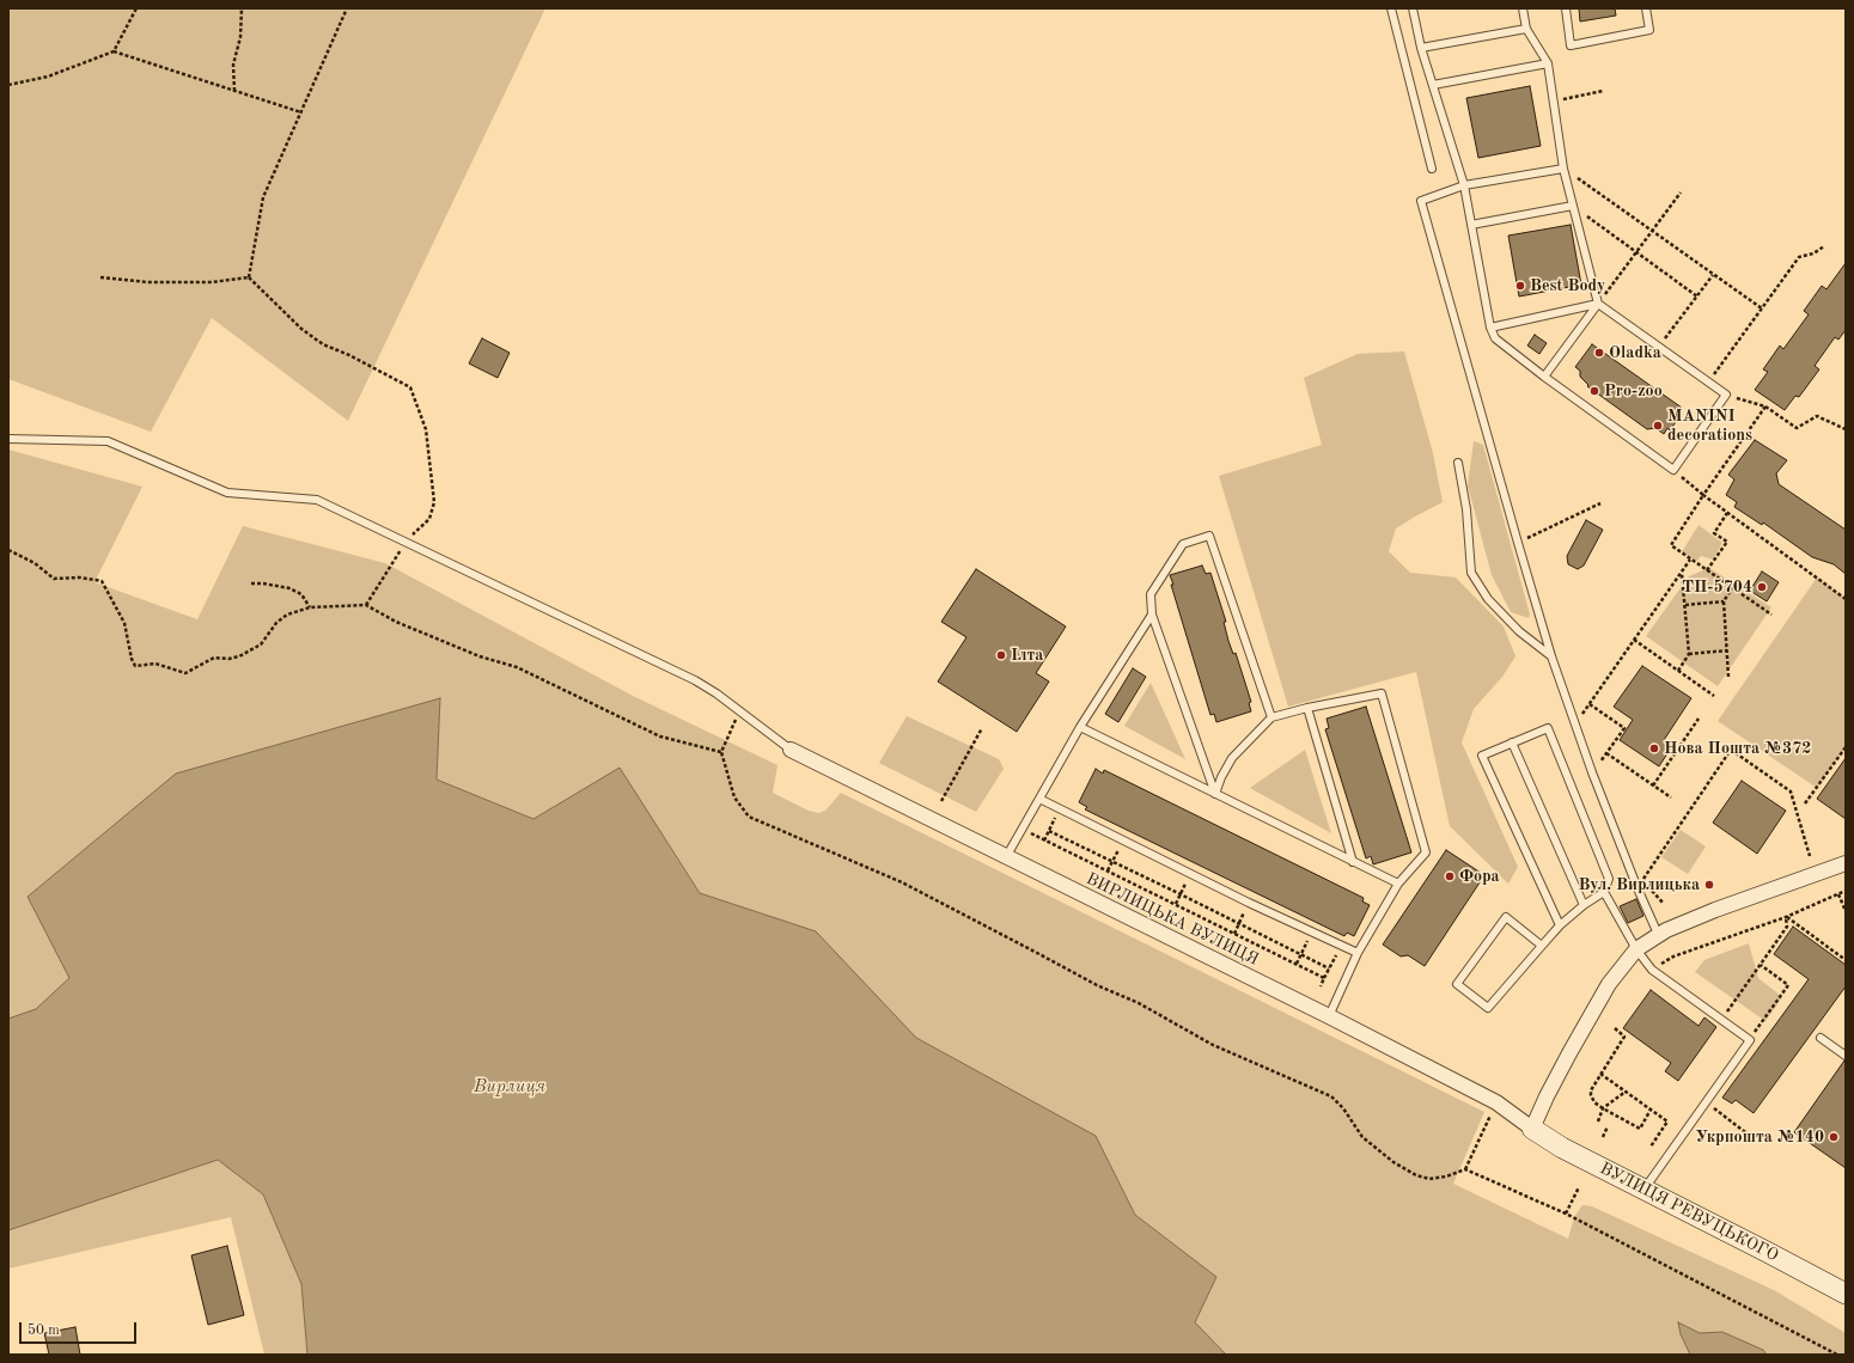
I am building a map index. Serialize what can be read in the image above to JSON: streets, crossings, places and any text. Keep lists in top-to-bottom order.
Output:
{
  "streets": {
    "street": ["ВИРЛИЦЬКА ВУЛИЦЯ", "ВУЛИЦЯ РЕВУЦЬКОГО"]
  },
  "crossings": [
    ["ВИРЛИЦЬКА ВУЛИЦЯ", "ВУЛИЦЯ РЕВУЦЬКОГО"]
  ],
  "water": ["Вирлиця"],
  "places": [
    "Best Body",
    "Oladka",
    "Pro-zoo",
    "MANINI decorations",
    "ТП-5704",
    "Ілта",
    "Нова Пошта №372",
    "Фора",
    "Вул. Вирлицька",
    "Укрпошта №140"
  ],
  "scale_bar": "50 m"
}
